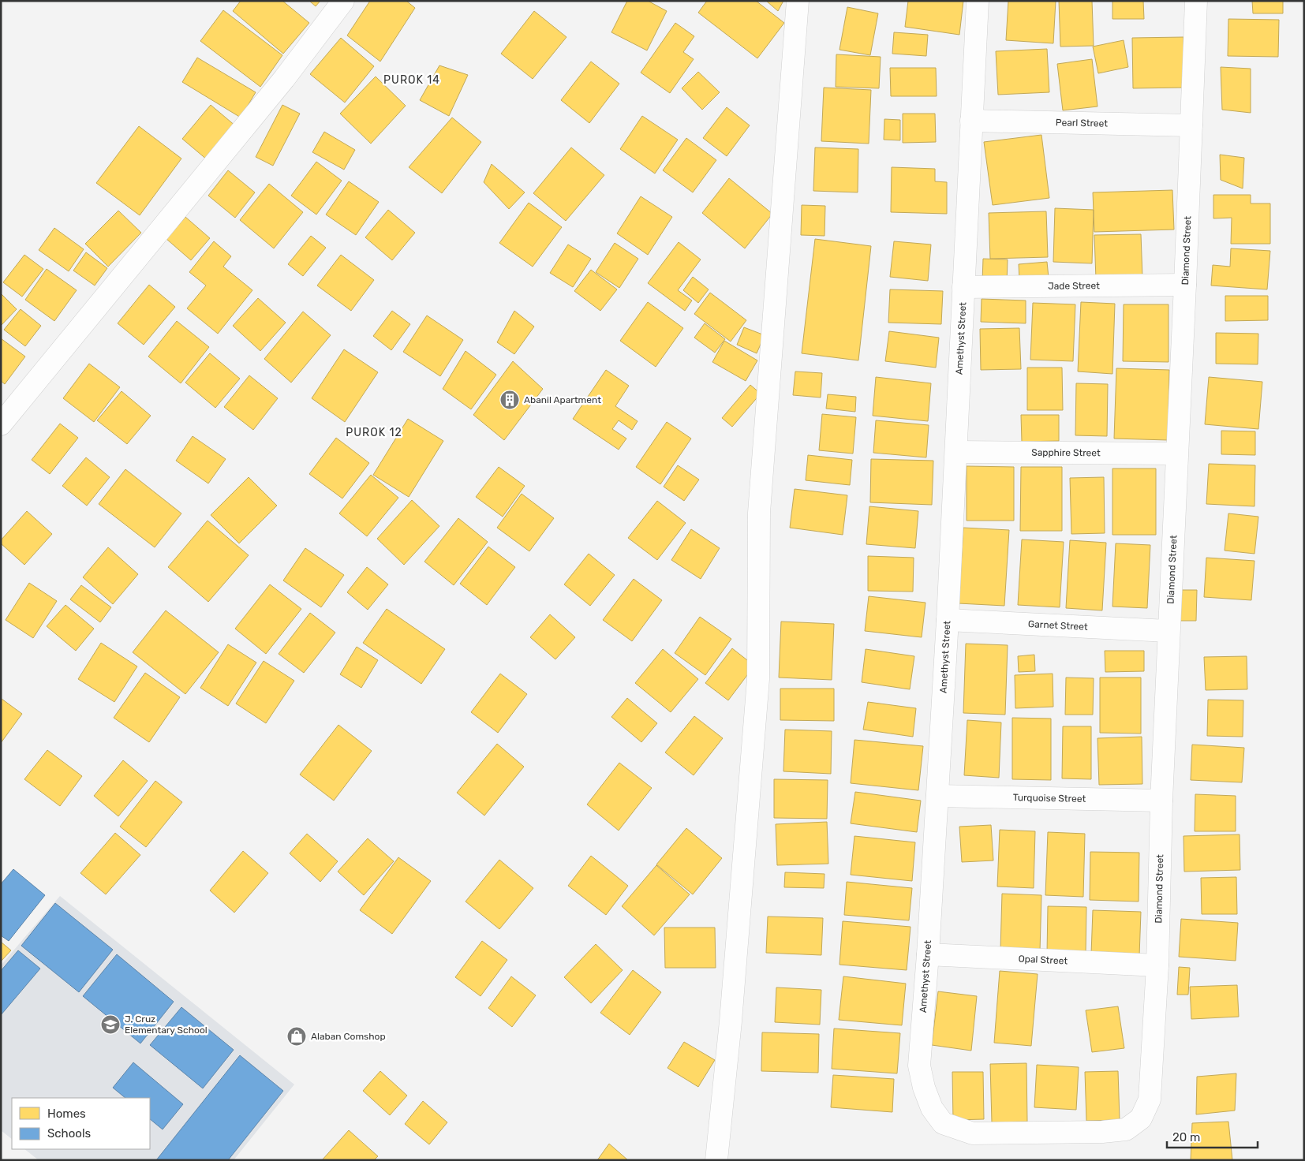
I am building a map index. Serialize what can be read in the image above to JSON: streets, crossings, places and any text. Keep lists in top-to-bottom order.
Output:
{
  "streets": {
    "street": [
      "Pearl Street",
      "Diamond Street",
      "Jade Street",
      "Amethyst Street",
      "Sapphire Street",
      "Garnet Street",
      "Turquoise Street",
      "Opal Street"
    ]
  },
  "crossings": [
    ["Pearl Street", "Diamond Street"],
    ["Pearl Street", "Amethyst Street"],
    ["Diamond Street", "Jade Street"],
    ["Diamond Street", "Amethyst Street"],
    ["Diamond Street", "Sapphire Street"],
    ["Diamond Street", "Garnet Street"],
    ["Diamond Street", "Turquoise Street"],
    ["Diamond Street", "Opal Street"],
    ["Jade Street", "Amethyst Street"],
    ["Amethyst Street", "Sapphire Street"],
    ["Amethyst Street", "Garnet Street"],
    ["Amethyst Street", "Turquoise Street"],
    ["Amethyst Street", "Opal Street"]
  ],
  "districts": ["PUROK 14", "PUROK 12"],
  "places": {
    "building": ["Abanil Apartment"],
    "school or university": ["J. Cruz Elementary School"],
    "shop": ["Alaban Comshop"]
  },
  "legend": ["Homes", "Schools"],
  "scale_bar": "20 m"
}
